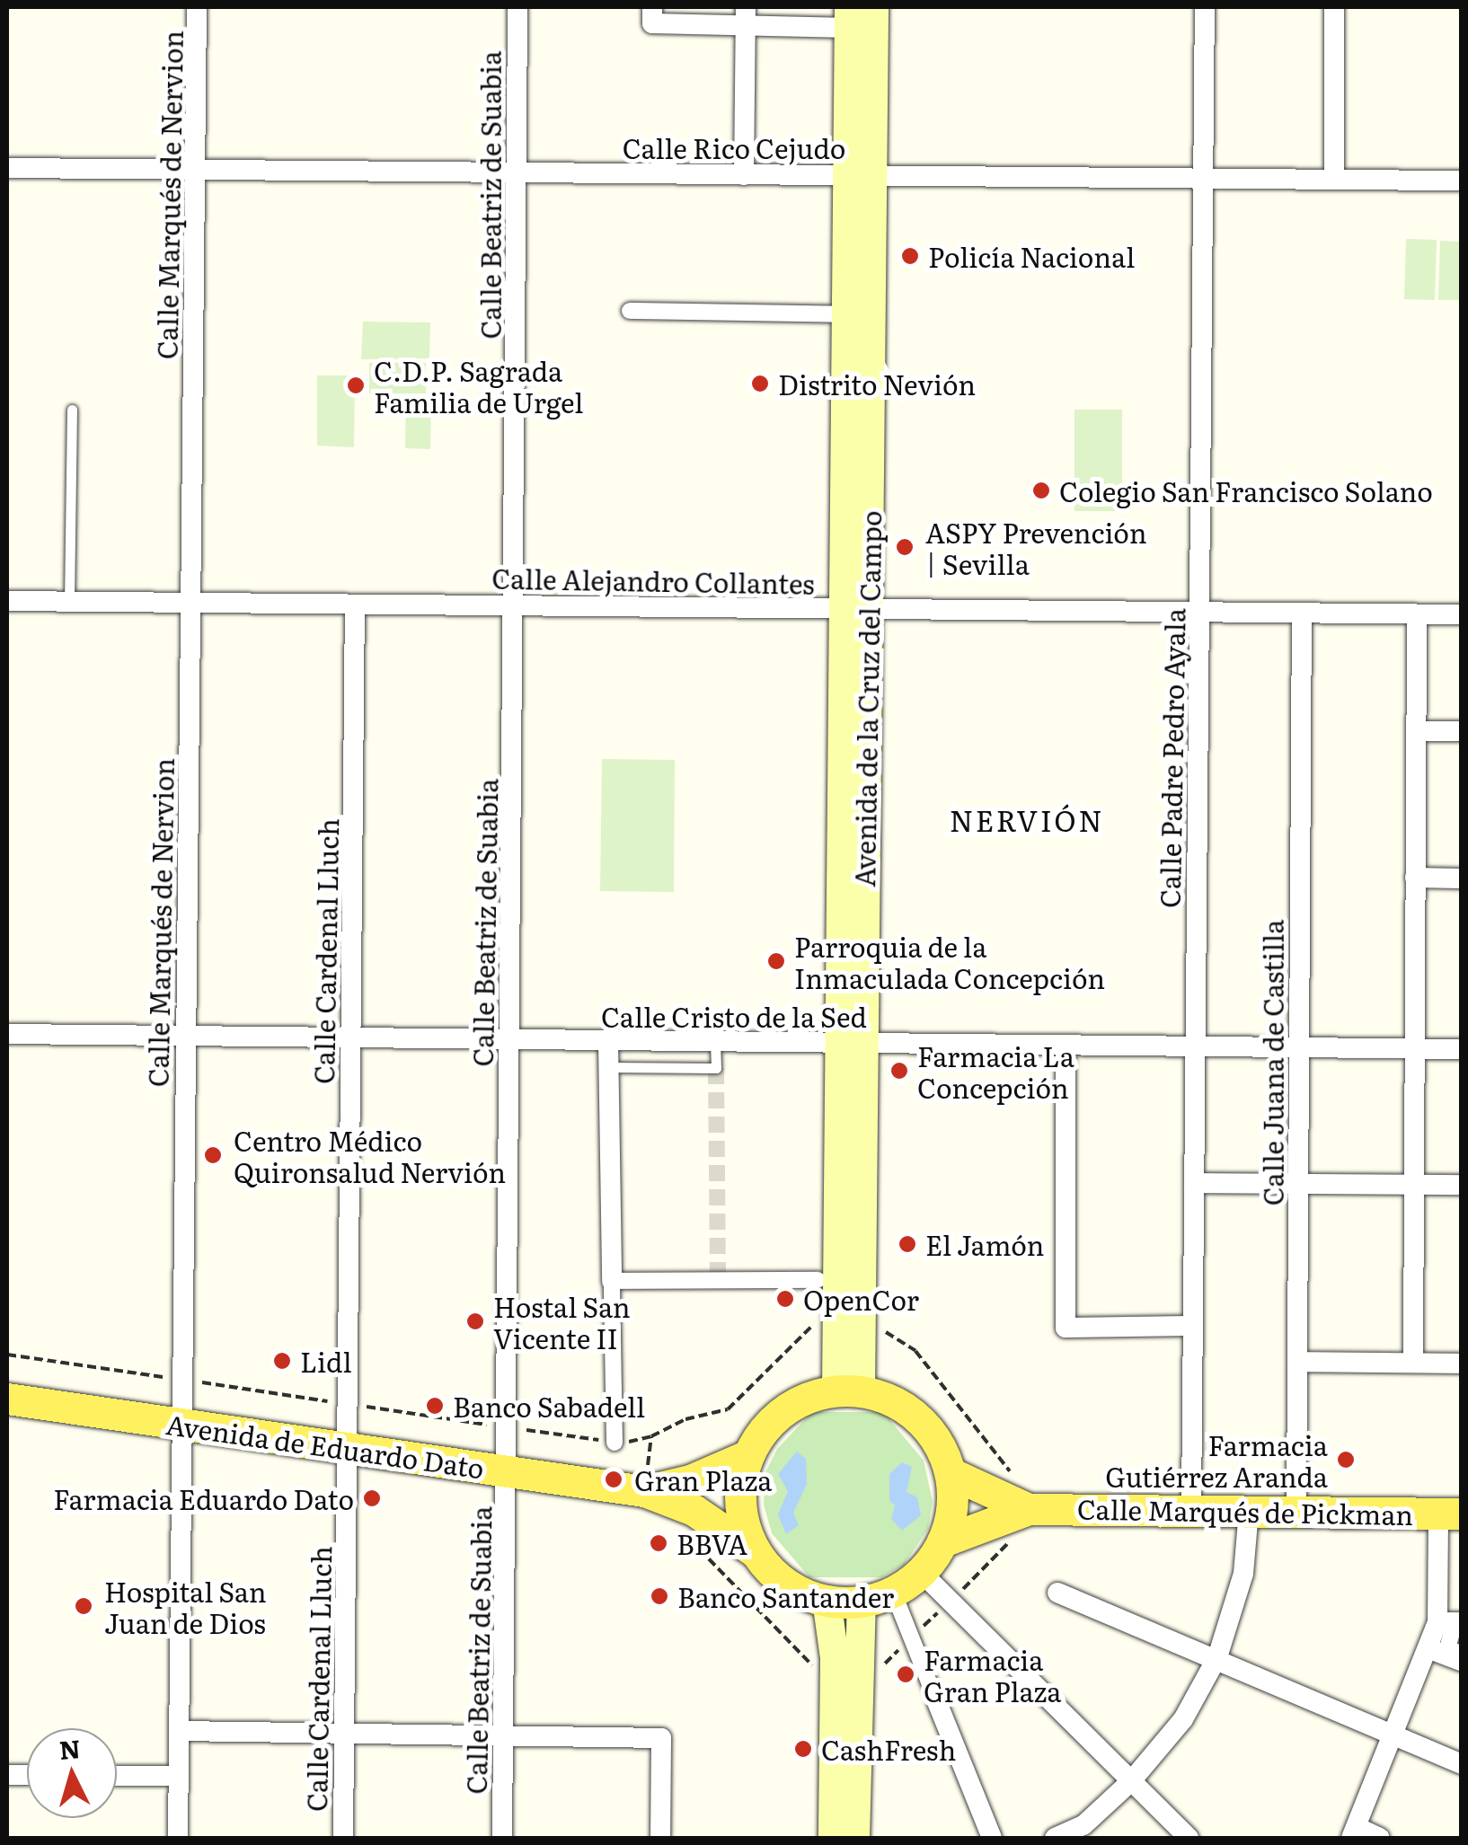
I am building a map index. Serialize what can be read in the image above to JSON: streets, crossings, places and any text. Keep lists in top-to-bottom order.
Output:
{
  "streets": {
    "main road": ["Avenida de la Cruz del Campo", "Avenida de Eduardo Dato", "Calle Marqués de Pickman"],
    "street": [
      "Calle Rico Cejudo",
      "Calle Marqués de Nervion",
      "Calle Beatriz de Suabia",
      "Calle Alejandro Collantes",
      "Calle Padre Pedro Ayala",
      "Calle Cardenal Lluch",
      "Calle Cristo de la Sed",
      "Calle Juana de Castilla"
    ]
  },
  "crossings": [
    ["Calle Rico Cejudo", "Calle Marqués de Nervion"],
    ["Calle Rico Cejudo", "Calle Beatriz de Suabia"],
    ["Calle Rico Cejudo", "Avenida de la Cruz del Campo"],
    ["Calle Rico Cejudo", "Calle Padre Pedro Ayala"],
    ["Calle Marqués de Nervion", "Calle Alejandro Collantes"],
    ["Calle Marqués de Nervion", "Calle Cristo de la Sed"],
    ["Calle Marqués de Nervion", "Avenida de Eduardo Dato"],
    ["Calle Beatriz de Suabia", "Calle Alejandro Collantes"],
    ["Calle Beatriz de Suabia", "Calle Cristo de la Sed"],
    ["Calle Beatriz de Suabia", "Avenida de Eduardo Dato"],
    ["Calle Alejandro Collantes", "Avenida de la Cruz del Campo"],
    ["Calle Alejandro Collantes", "Calle Padre Pedro Ayala"],
    ["Calle Alejandro Collantes", "Calle Cardenal Lluch"],
    ["Calle Alejandro Collantes", "Calle Juana de Castilla"],
    ["Avenida de la Cruz del Campo", "Calle Cristo de la Sed"],
    ["Calle Padre Pedro Ayala", "Calle Cristo de la Sed"],
    ["Calle Padre Pedro Ayala", "Calle Marqués de Pickman"],
    ["Calle Cardenal Lluch", "Calle Cristo de la Sed"],
    ["Calle Cardenal Lluch", "Avenida de Eduardo Dato"],
    ["Calle Cristo de la Sed", "Calle Juana de Castilla"],
    ["Calle Juana de Castilla", "Calle Marqués de Pickman"]
  ],
  "districts": ["NERVIÓN"],
  "places": [
    "Policía Nacional",
    "Distrito Nevión",
    "C.D.P. Sagrada Familia de Urgel",
    "Colegio San Francisco Solano",
    "ASPY Prevención | Sevilla",
    "Parroquia de la Inmaculada Concepción",
    "Farmacia La Concepción",
    "Centro Médico Quironsalud Nervión",
    "El Jamón",
    "OpenCor",
    "Hostal San Vicente II",
    "Lidl",
    "Banco Sabadell",
    "Farmacia Gutiérrez Aranda",
    "Gran Plaza",
    "Farmacia Eduardo Dato",
    "BBVA",
    "Banco Santander",
    "Hospital San Juan de Dios",
    "Farmacia Gran Plaza",
    "CashFresh"
  ],
  "north": "top"
}
